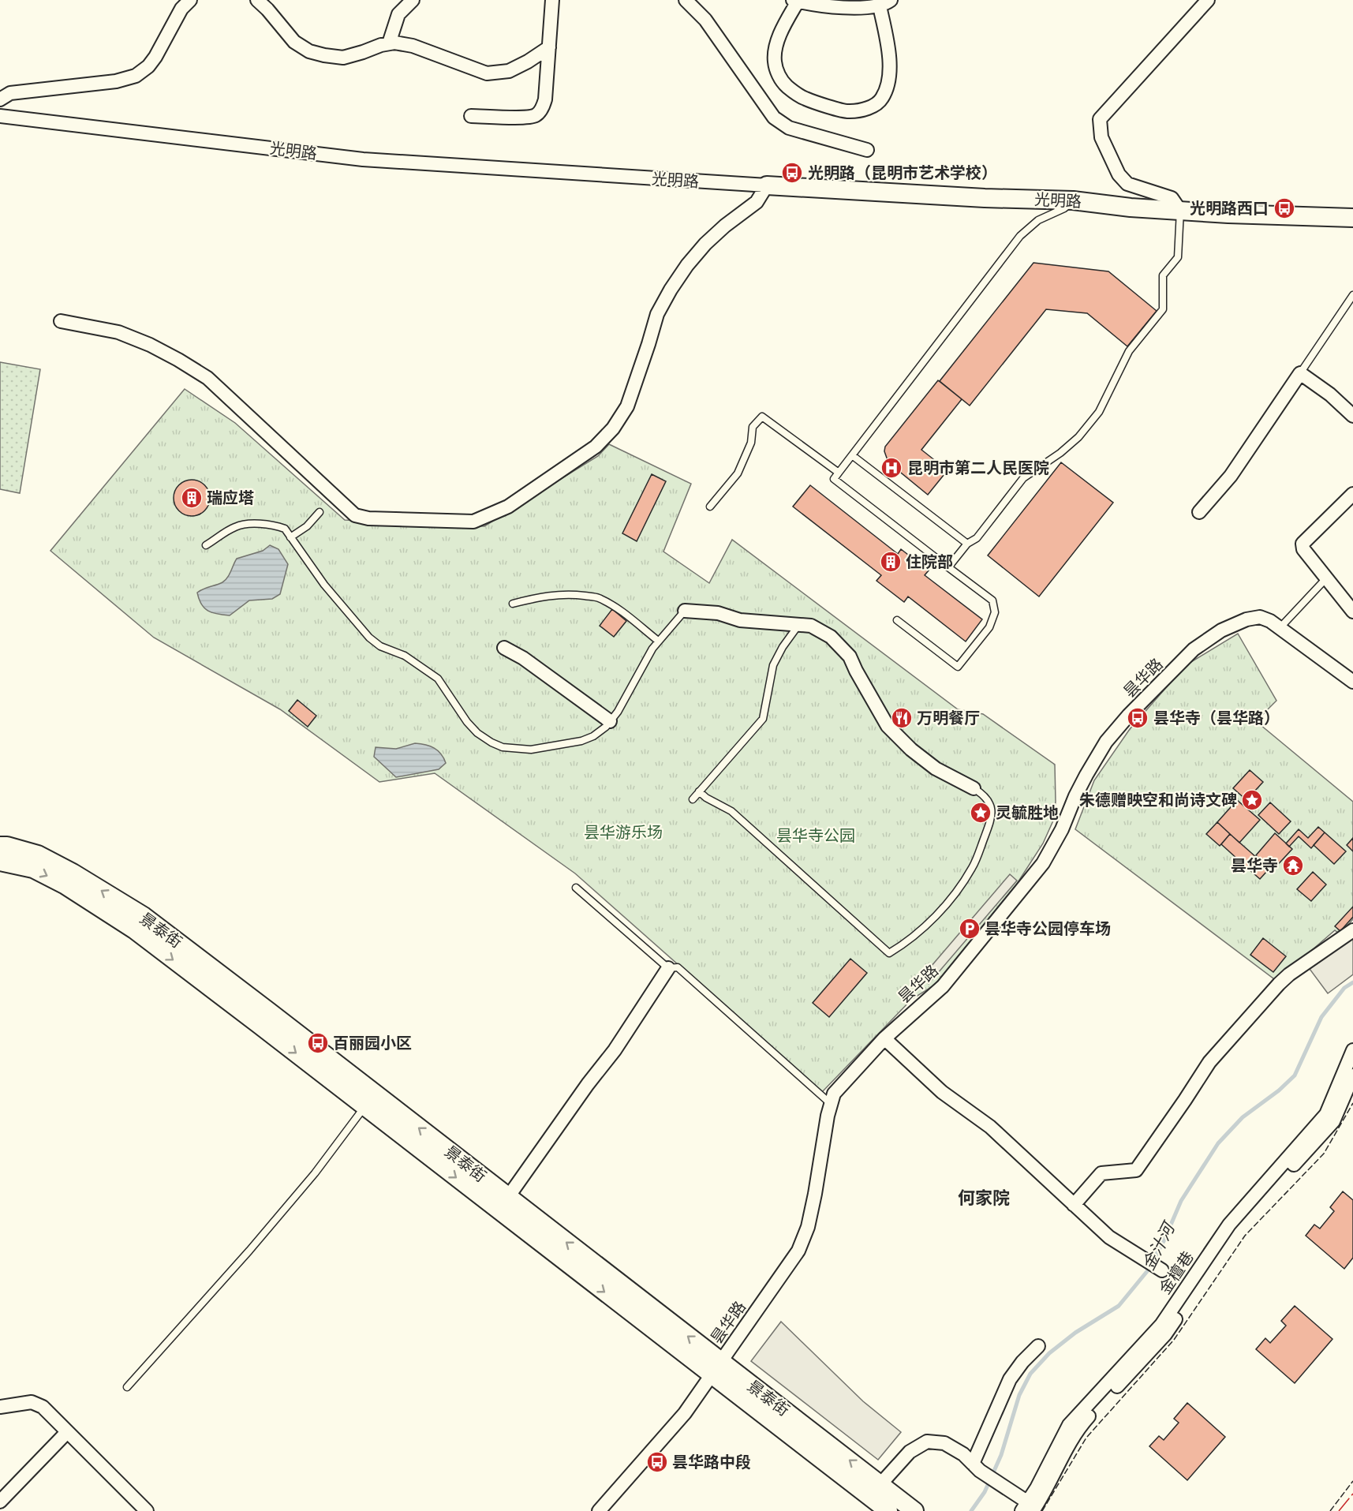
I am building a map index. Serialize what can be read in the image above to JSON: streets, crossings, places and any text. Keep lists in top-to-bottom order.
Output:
{
  "streets": {
    "street": [
      "光明路",
      "昙华路",
      "景泰街",
      "金檀巷"
    ]
  },
  "crossings": [
    ["昙华路", "景泰街"]
  ],
  "districts": ["何家院"],
  "water": ["金汁河"],
  "parks": ["昙华游乐场", "昙华寺公园"],
  "places": {
    "bus stop": [
      "光明路（昆明市艺术学校）",
      "光明路西口",
      "昙华寺（昙华路）",
      "百丽园小区",
      "昙华路中段"
    ],
    "hospital": ["昆明市第二人民医院"],
    "building": ["瑞应塔", "住院部"],
    "restaurant": ["万明餐厅"],
    "place": ["朱德赠映空和尚诗文碑", "灵毓胜地"],
    "temple": ["昙华寺"],
    "parking": ["昙华寺公园停车场"]
  }
}
